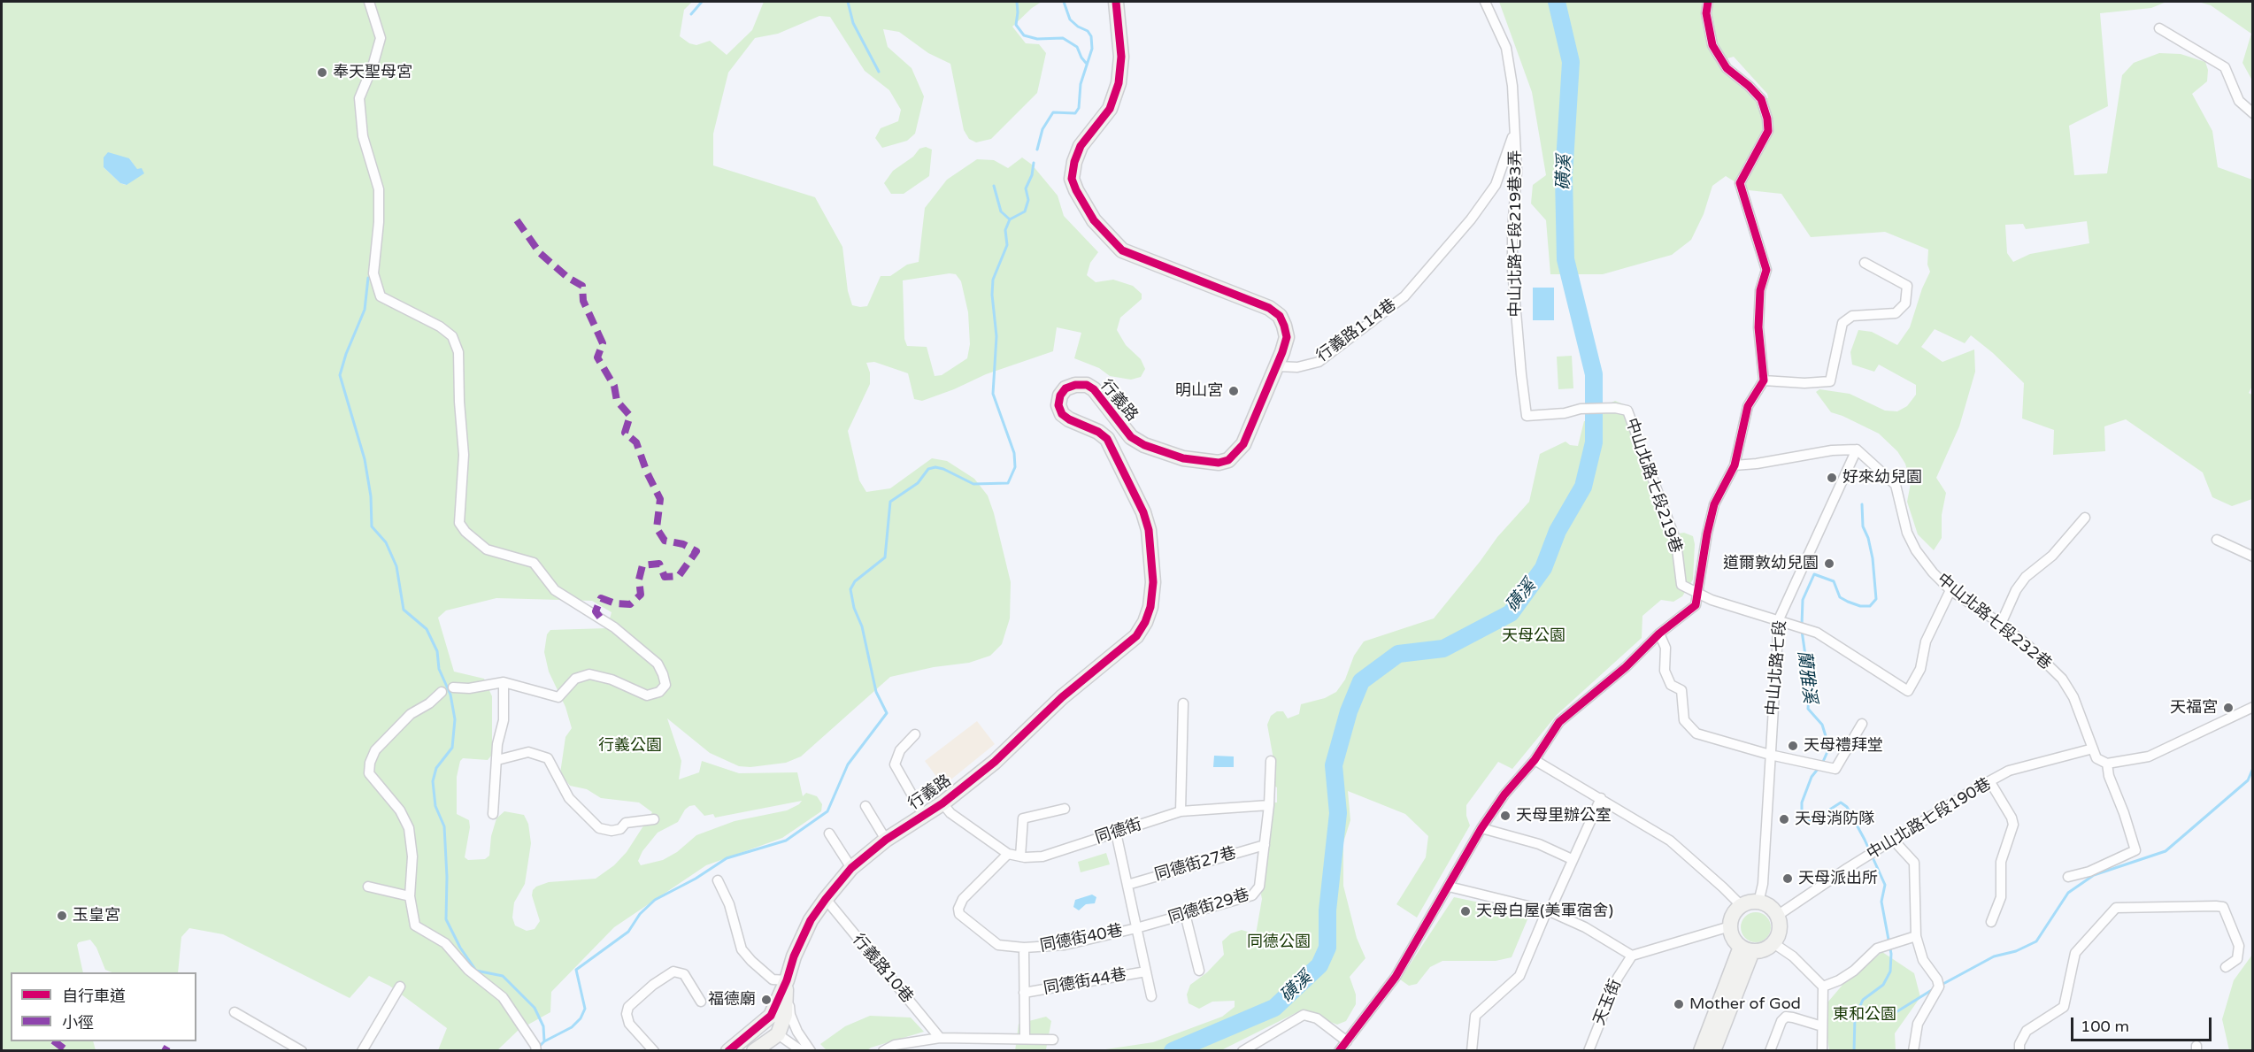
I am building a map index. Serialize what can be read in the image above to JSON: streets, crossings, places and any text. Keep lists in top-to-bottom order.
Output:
{
  "streets": {
    "street": [
      "中山北路七段219巷3弄",
      "行義路114巷",
      "行義路",
      "中山北路七段219巷",
      "中山北路七段232巷",
      "中山北路七段",
      "中山北路七段190巷",
      "同德街",
      "同德街27巷",
      "同德街29巷",
      "同德街40巷",
      "行義路10巷",
      "同德街44巷",
      "天玉街"
    ]
  },
  "crossings": [
    ["中山北路七段219巷3弄", "行義路114巷"],
    ["中山北路七段219巷3弄", "中山北路七段219巷"],
    ["行義路114巷", "行義路"],
    ["行義路", "同德街"],
    ["行義路", "行義路10巷"],
    ["中山北路七段219巷", "中山北路七段232巷"],
    ["中山北路七段219巷", "中山北路七段"],
    ["中山北路七段232巷", "中山北路七段"],
    ["中山北路七段232巷", "中山北路七段190巷"],
    ["中山北路七段", "中山北路七段190巷"],
    ["同德街", "同德街29巷"],
    ["同德街", "同德街40巷"],
    ["同德街27巷", "同德街29巷"],
    ["同德街29巷", "同德街40巷"]
  ],
  "water": ["磺溪", "蘭雅溪"],
  "parks": [
    "天母公園",
    "行義公園",
    "同德公園",
    "東和公園"
  ],
  "places": [
    "奉天聖母宮",
    "明山宮",
    "好來幼兒園",
    "道爾敦幼兒園",
    "天福宮",
    "天母禮拜堂",
    "天母里辦公室",
    "天母消防隊",
    "天母派出所",
    "天母白屋(美軍宿舍)",
    "玉皇宮",
    "福德廟",
    "Mother of God"
  ],
  "legend": ["自行車道", "小徑"],
  "scale_bar": "100 m"
}
